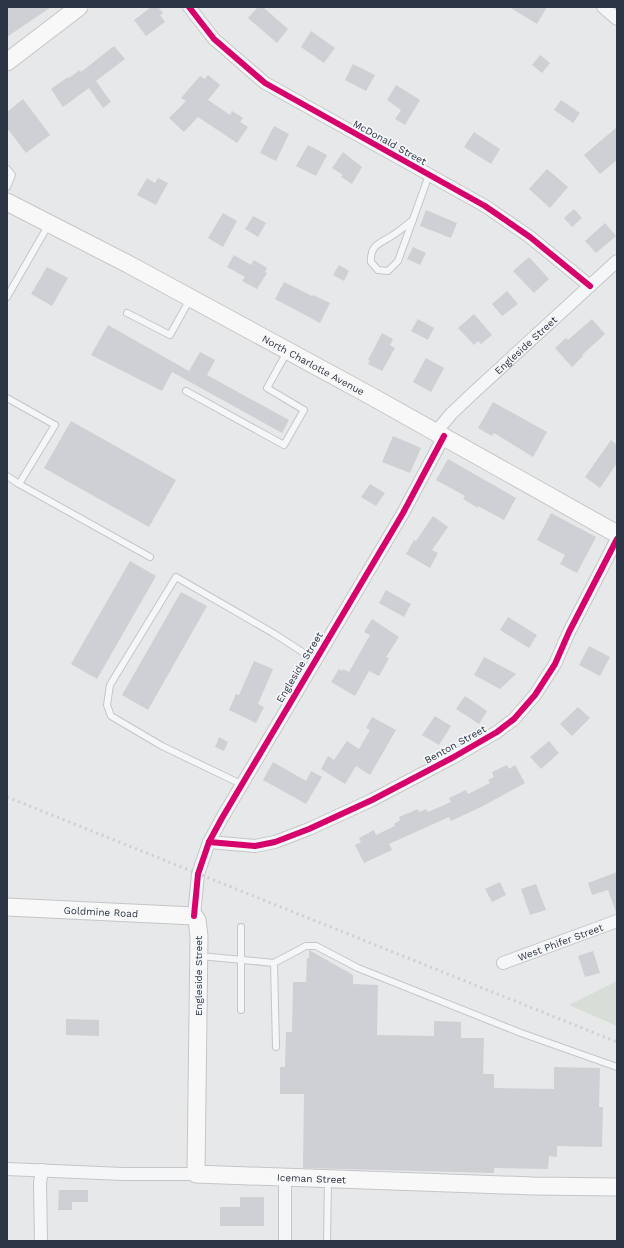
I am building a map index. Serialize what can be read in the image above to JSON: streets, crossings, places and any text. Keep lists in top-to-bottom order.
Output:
{
  "streets": {
    "main road": [
      "Engleside Street",
      "North Charlotte Avenue",
      "Goldmine Road",
      "Iceman Street"
    ],
    "street": ["McDonald Street", "Benton Street", "West Phifer Street"]
  },
  "crossings": [
    ["McDonald Street", "Engleside Street"],
    ["Engleside Street", "North Charlotte Avenue"],
    ["Engleside Street", "Benton Street"],
    ["Engleside Street", "Goldmine Road"],
    ["Engleside Street", "Iceman Street"]
  ]
}
